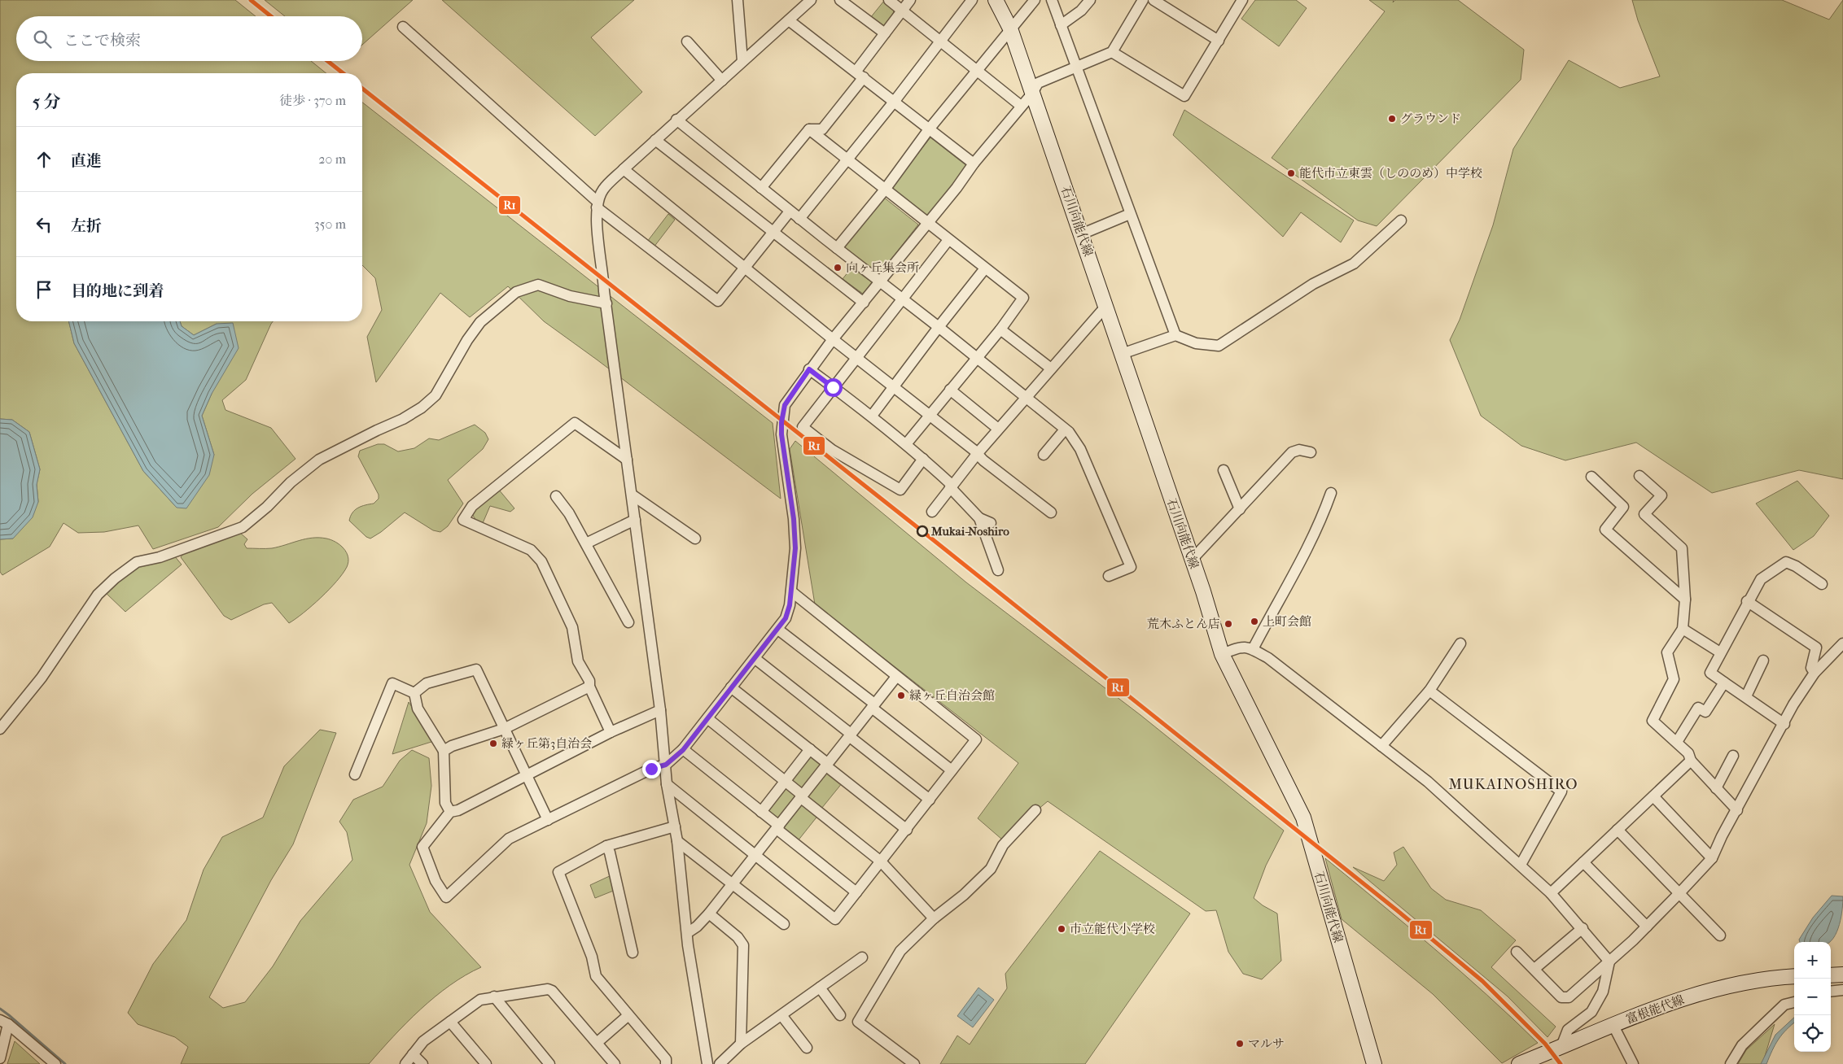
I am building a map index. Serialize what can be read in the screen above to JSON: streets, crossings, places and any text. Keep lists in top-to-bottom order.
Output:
{
  "streets": {
    "main road": ["石川向能代線", "富根能代線"]
  },
  "districts": ["MUKAINOSHIRO"],
  "places": [
    "グラウンド",
    "能代市立東雲（しののめ）中学校",
    "向ヶ丘集会所",
    "Mukai-Noshiro",
    "上町会館",
    "荒木ふとん店",
    "緑ヶ丘自治会館",
    "緑ヶ丘第3自治会",
    "市立能代小学校",
    "マルサ"
  ],
  "lines": ["transit line R1"],
  "page": {
    "search": "ここで検索",
    "heading": ["5 分", "徒歩 · 370 m"],
    "list": [
      ["直進", "20 m"],
      ["左折", "350 m"],
      "目的地に到着"
    ],
    "map_buttons": ["+", "−"]
  }
}
